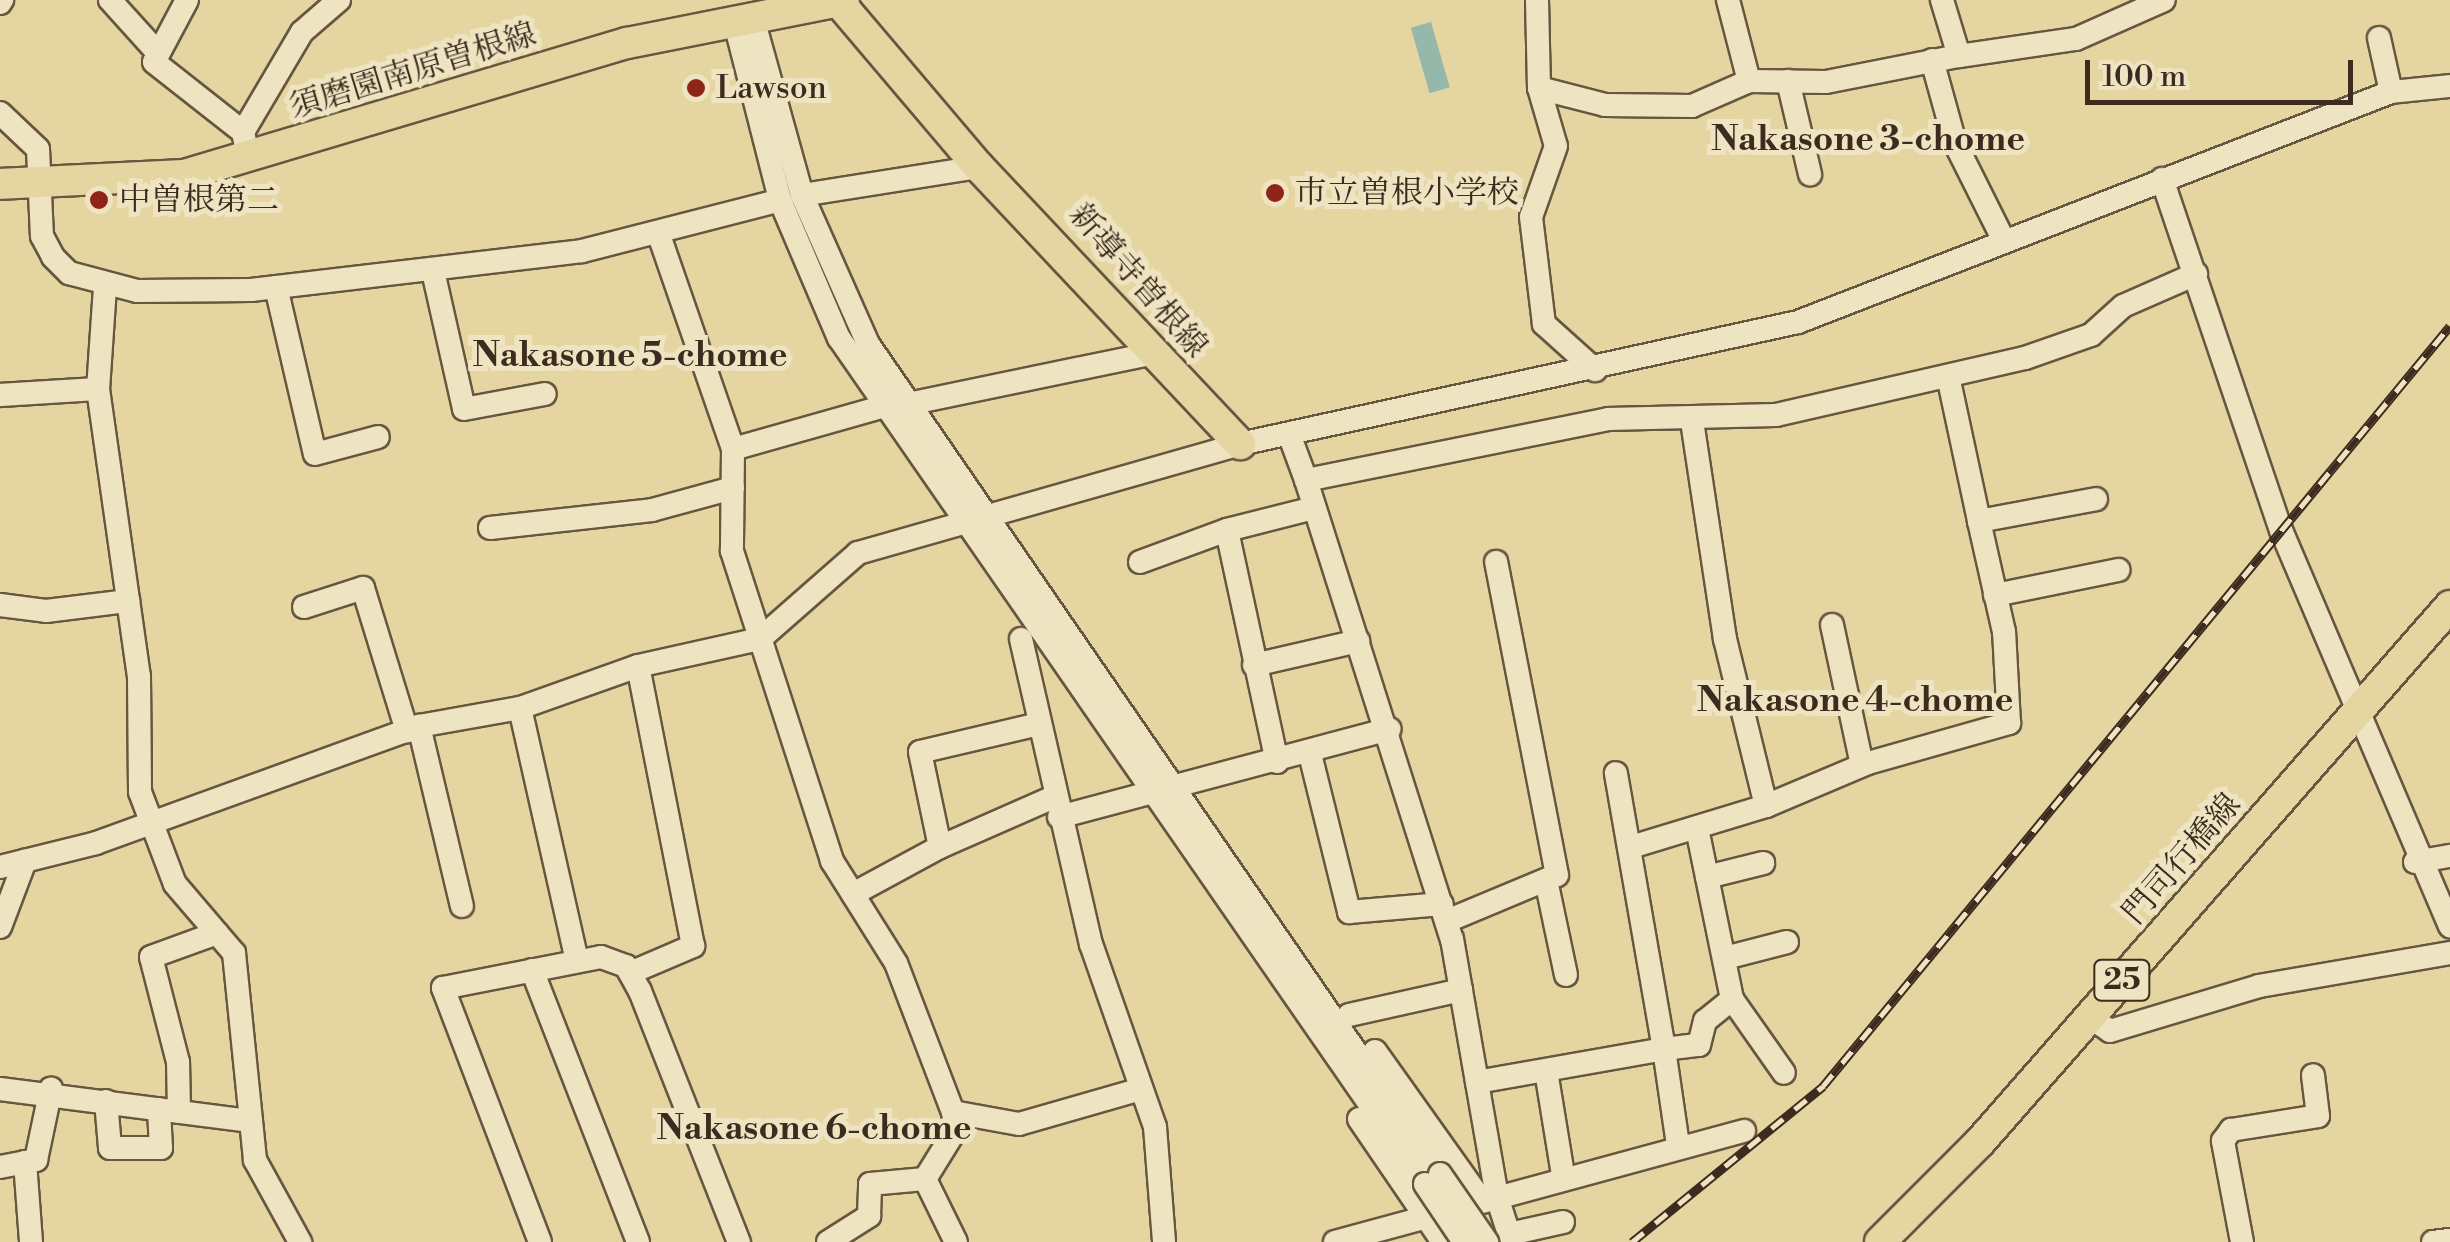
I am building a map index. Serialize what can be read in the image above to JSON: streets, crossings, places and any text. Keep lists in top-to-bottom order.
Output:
{
  "streets": {
    "main road": [
      "須磨園南原曽根線",
      "新導寺曽根線",
      "門司行橋線",
      "25"
    ]
  },
  "crossings": [
    ["須磨園南原曽根線", "新導寺曽根線"]
  ],
  "districts": [
    "Nakasone 3-chome",
    "Nakasone 5-chome",
    "Nakasone 4-chome",
    "Nakasone 6-chome"
  ],
  "places": ["Lawson", "市立曽根小学校", "中曽根第二"],
  "scale_bar": "100 m"
}
